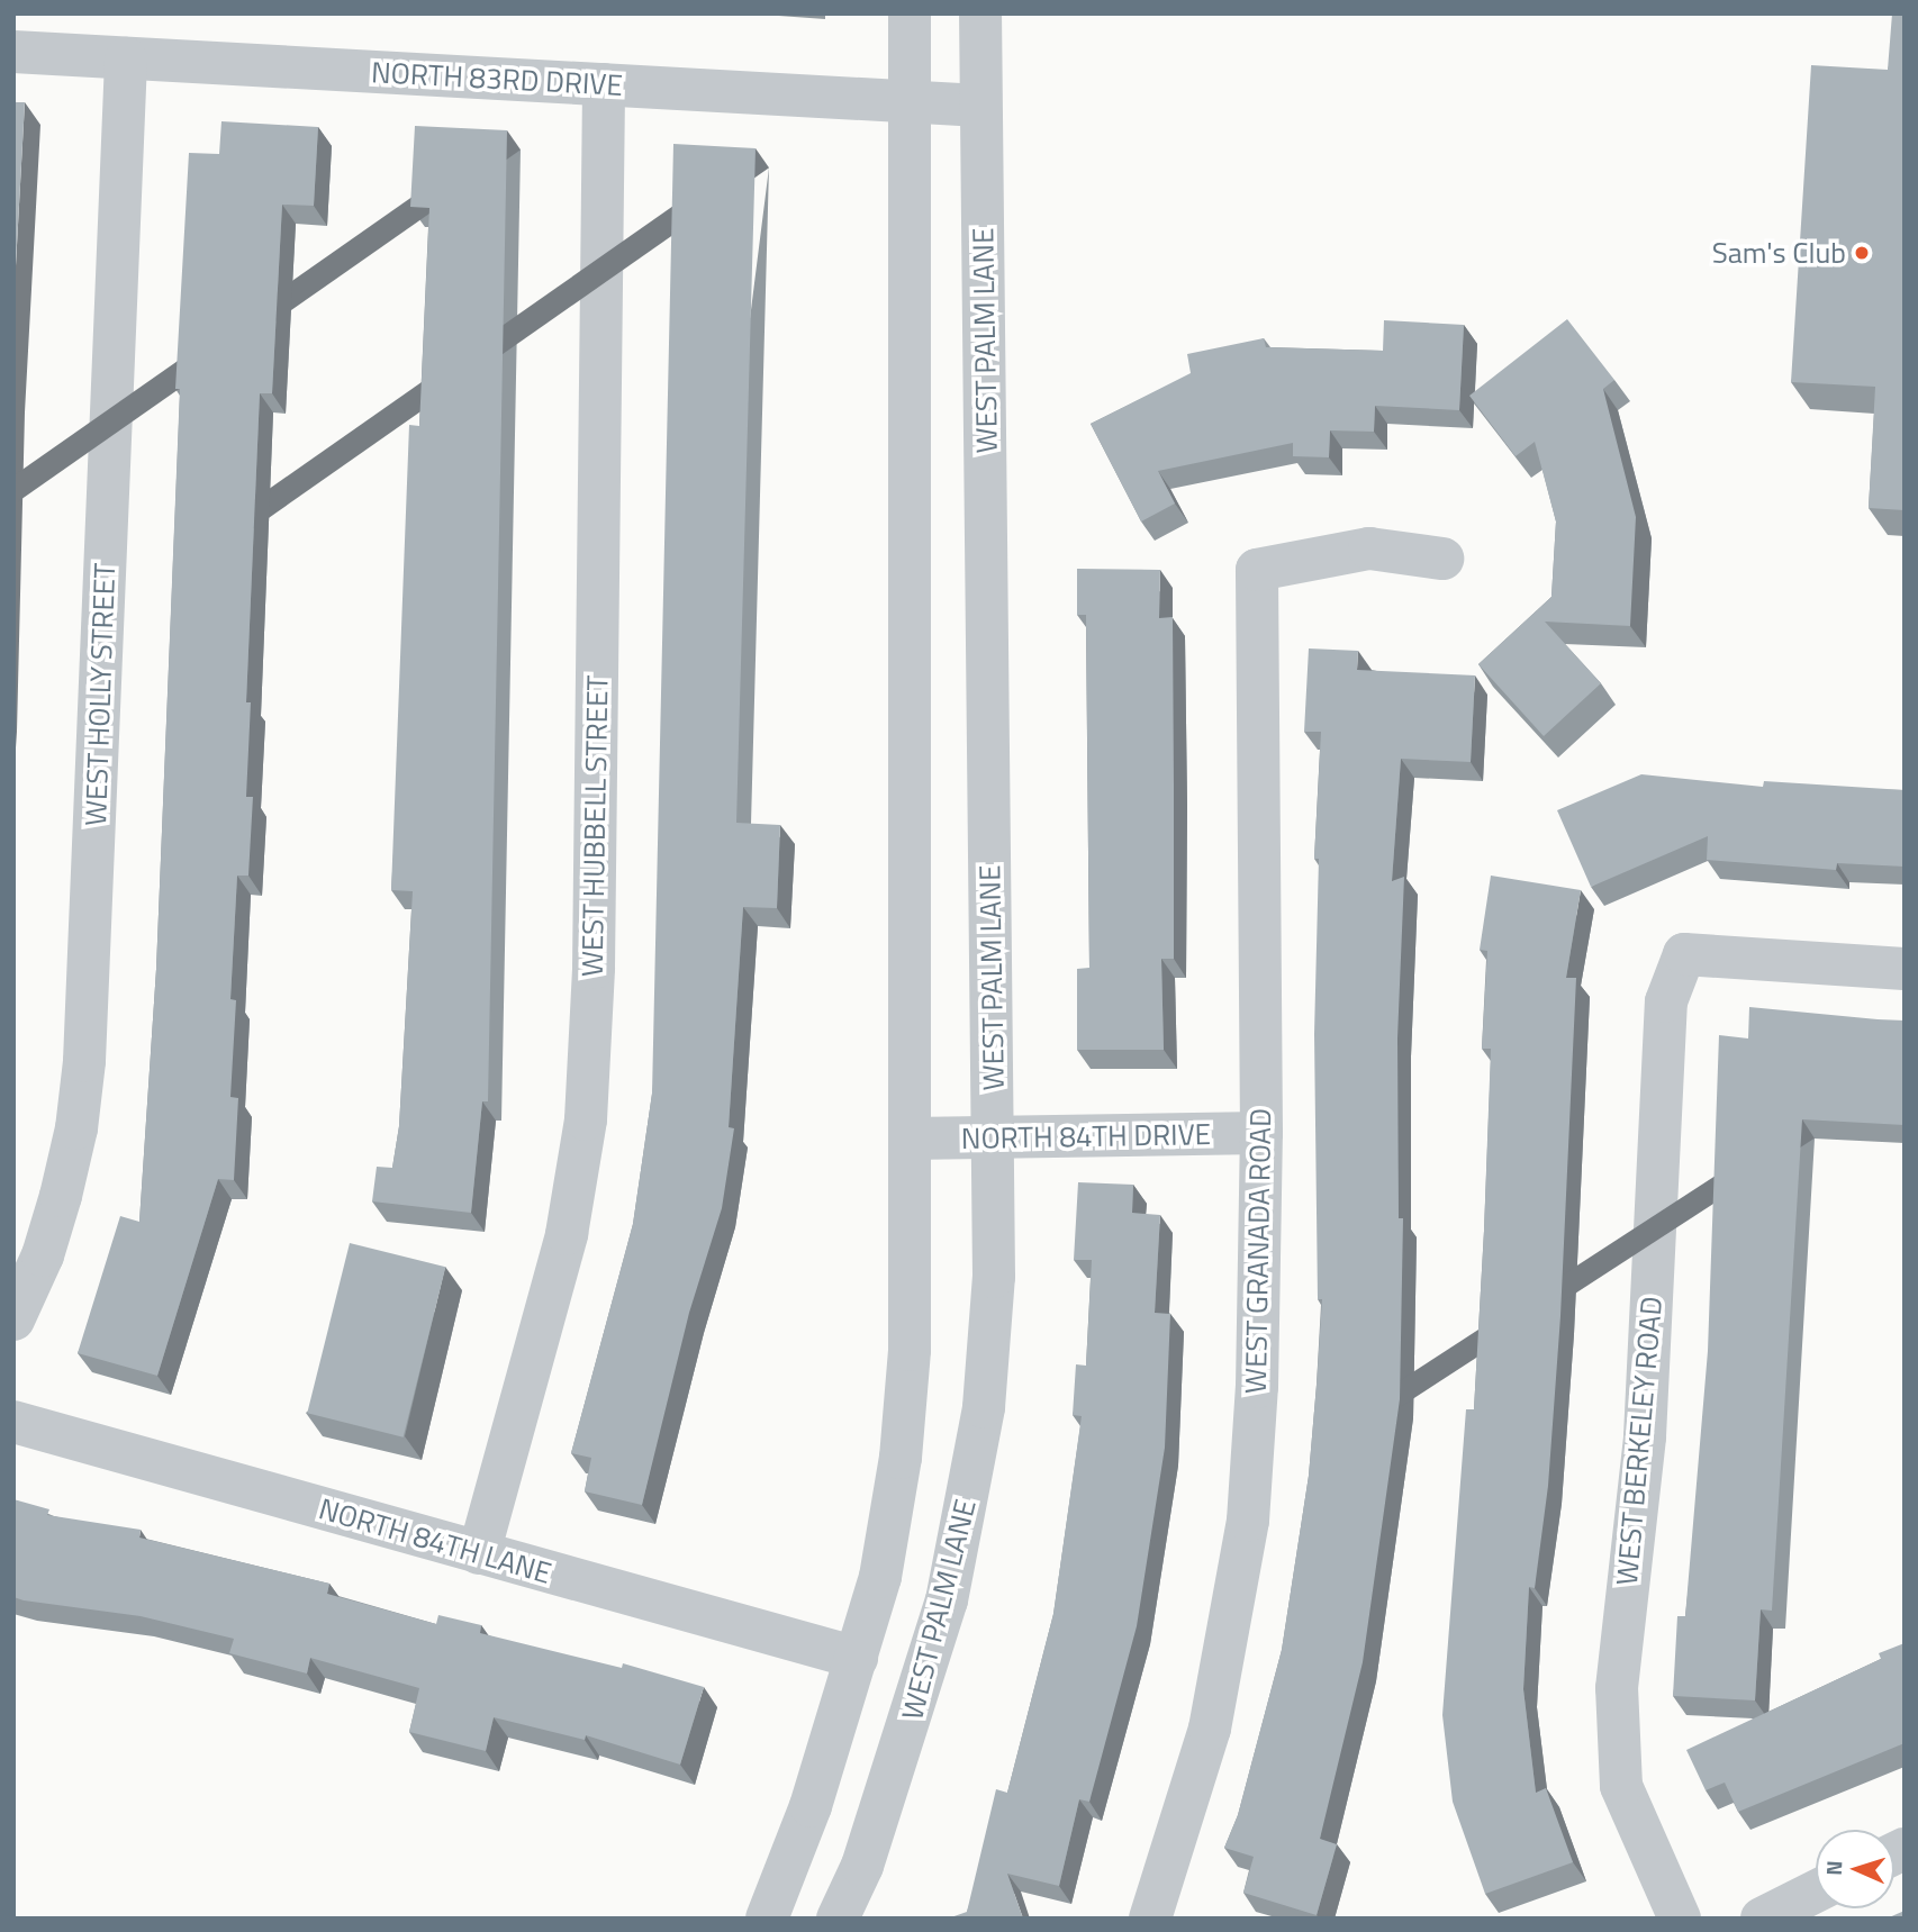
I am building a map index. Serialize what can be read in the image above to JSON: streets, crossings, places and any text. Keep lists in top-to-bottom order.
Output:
{
  "streets": {
    "street": [
      "NORTH 83RD DRIVE",
      "WEST PALM LANE",
      "WEST HOLLY STREET",
      "WEST HUBBELL STREET",
      "NORTH 84TH DRIVE",
      "WEST GRANADA ROAD",
      "WEST BERKELEY ROAD",
      "NORTH 84TH LANE"
    ]
  },
  "crossings": [
    ["NORTH 83RD DRIVE", "WEST PALM LANE"],
    ["NORTH 83RD DRIVE", "WEST HOLLY STREET"],
    ["NORTH 83RD DRIVE", "WEST HUBBELL STREET"],
    ["WEST PALM LANE", "NORTH 84TH DRIVE"],
    ["WEST HUBBELL STREET", "NORTH 84TH LANE"],
    ["NORTH 84TH DRIVE", "WEST GRANADA ROAD"]
  ],
  "places": ["Sam's Club"],
  "north": "left"
}
